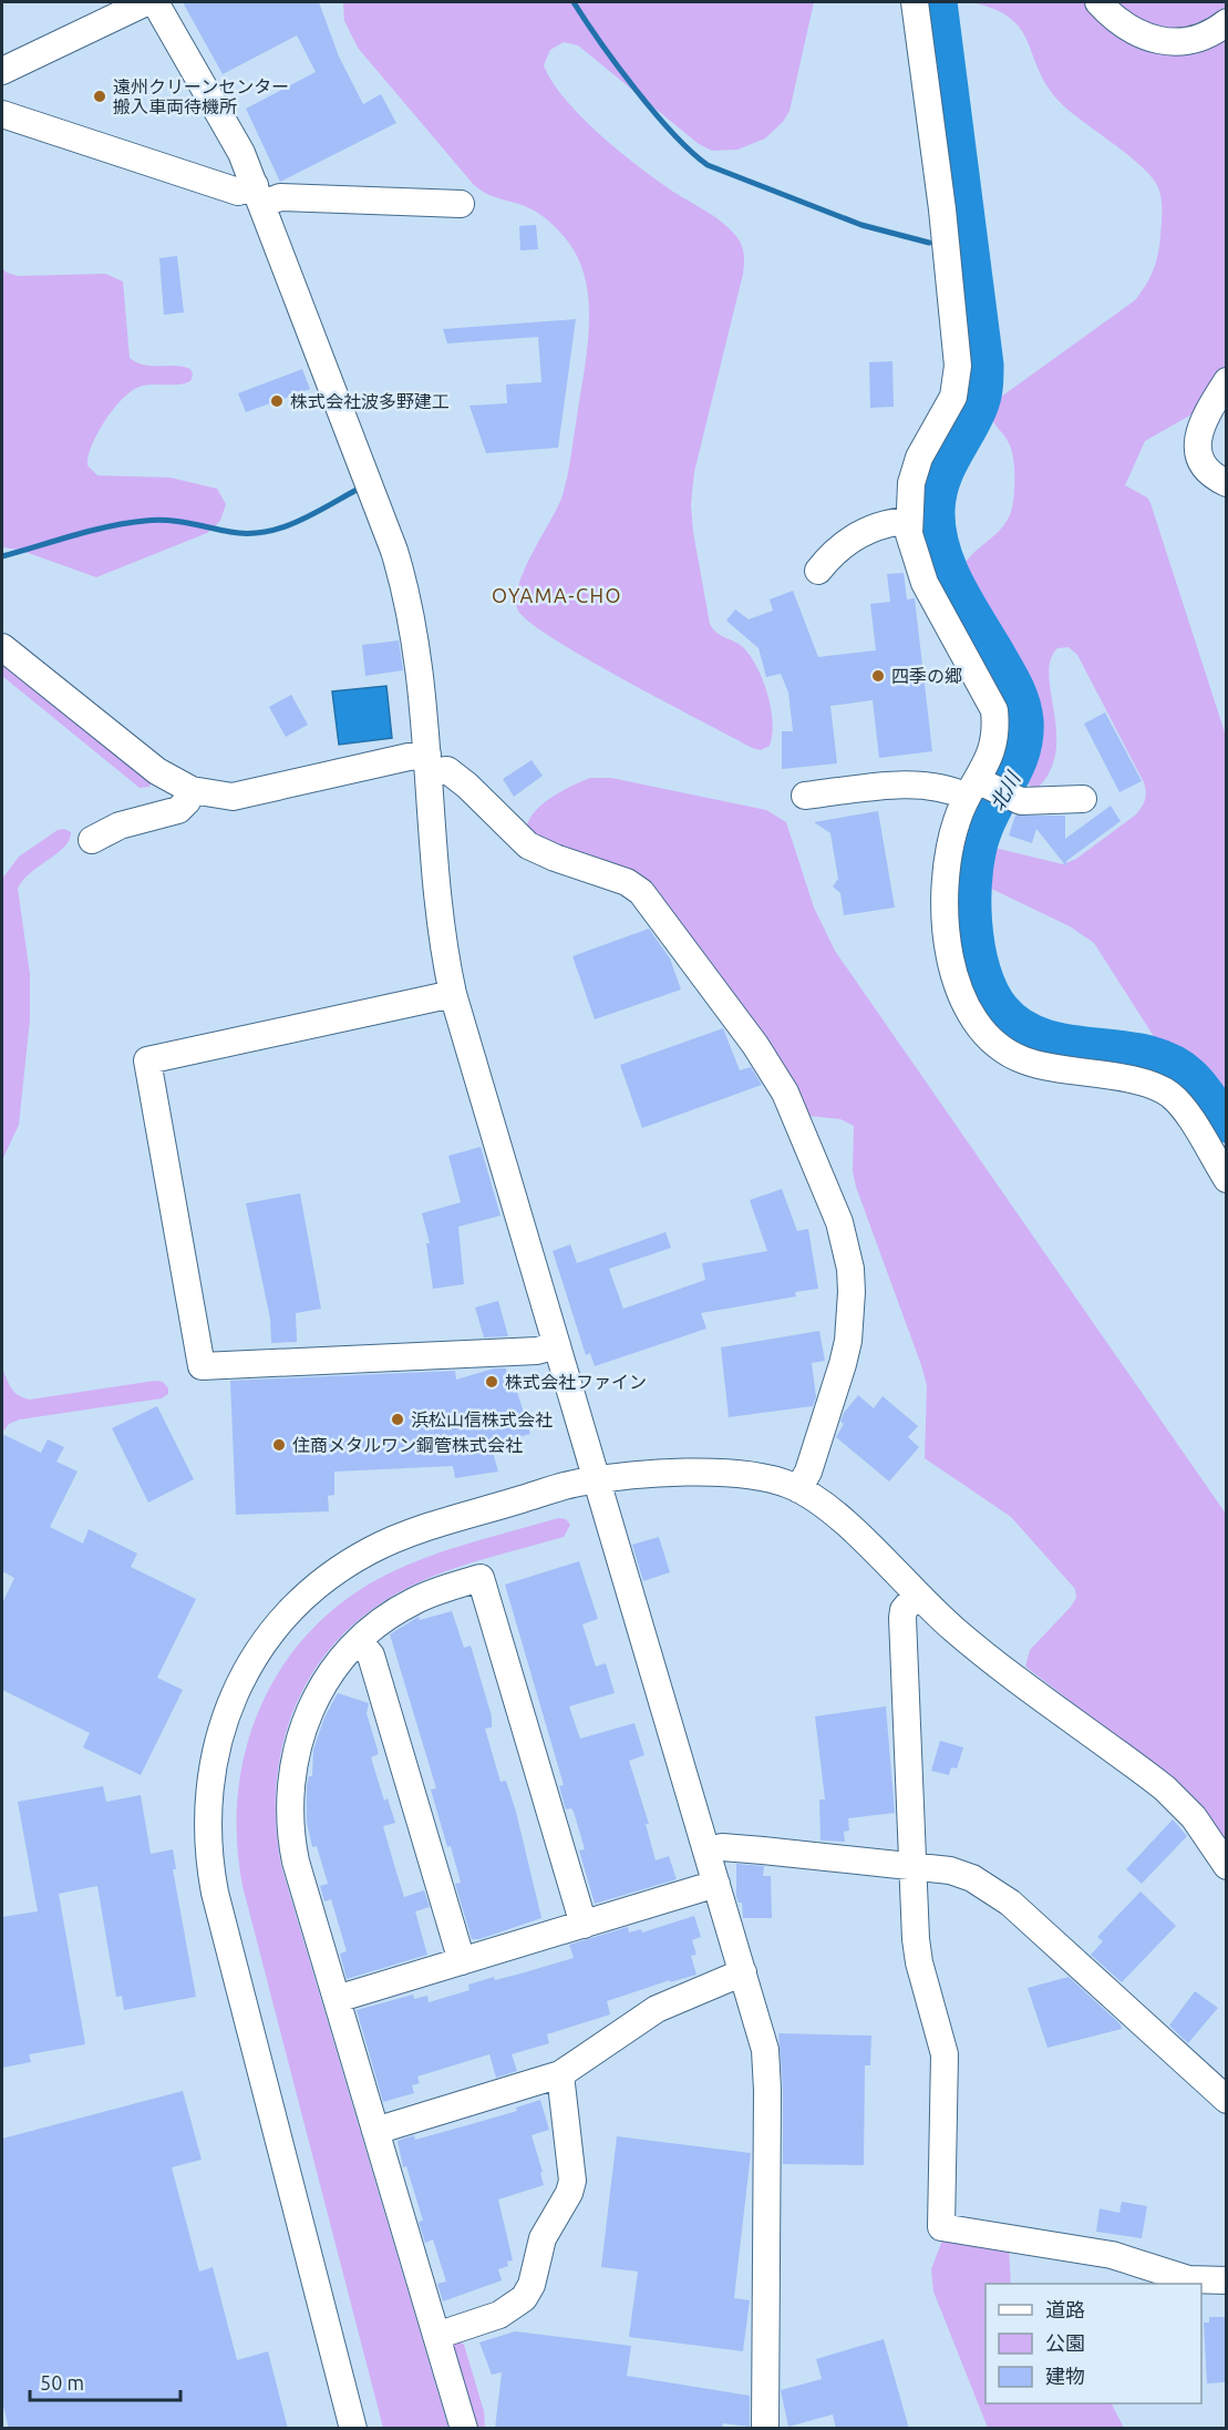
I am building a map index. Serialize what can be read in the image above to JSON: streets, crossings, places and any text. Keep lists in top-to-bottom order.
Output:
{
  "districts": ["OYAMA-CHO"],
  "water": ["北川"],
  "places": [
    "遠州クリーンセンター 搬入車両待機所",
    "株式会社波多野建工",
    "四季の郷",
    "株式会社ファイン",
    "浜松山信株式会社",
    "住商メタルワン鋼管株式会社"
  ],
  "legend": ["道路", "公園", "建物"],
  "scale_bar": "50 m"
}
